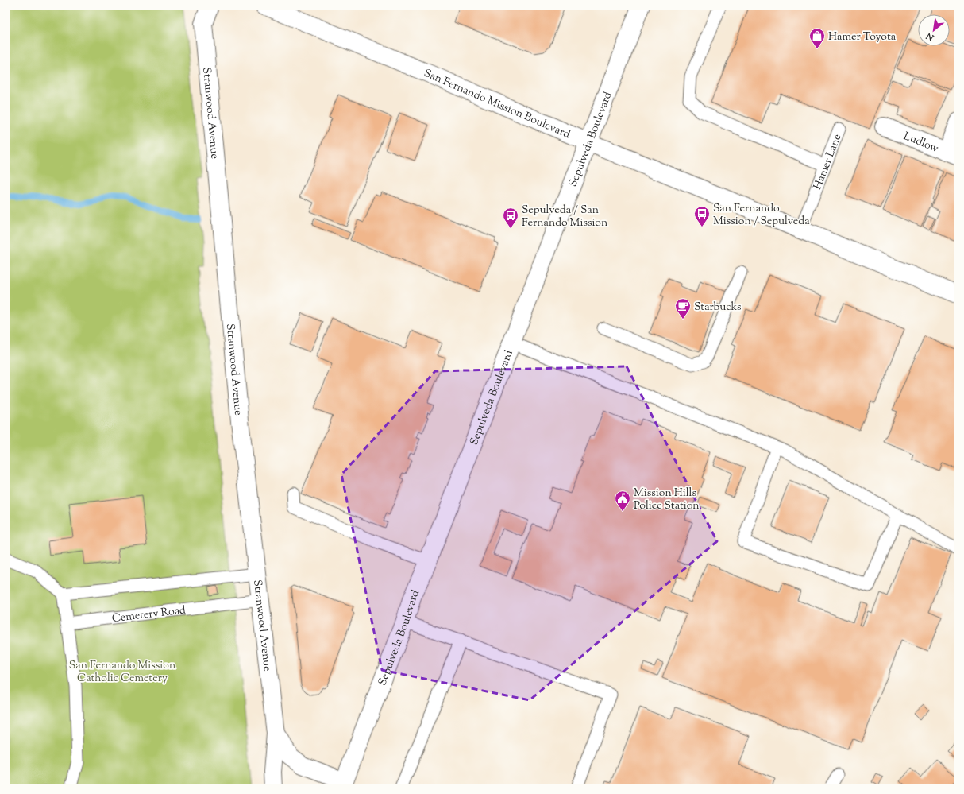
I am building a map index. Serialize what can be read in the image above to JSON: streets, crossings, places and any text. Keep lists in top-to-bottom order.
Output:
{
  "streets": {
    "main road": [
      "San Fernando Mission Boulevard",
      "Stranwood Avenue",
      "Sepulveda Boulevard",
      "Ludlow"
    ],
    "lane": ["Hamer Lane", "Cemetery Road"]
  },
  "crossings": [
    ["San Fernando Mission Boulevard", "Sepulveda Boulevard"],
    ["San Fernando Mission Boulevard", "Hamer Lane"],
    ["Stranwood Avenue", "Sepulveda Boulevard"],
    ["Stranwood Avenue", "Cemetery Road"]
  ],
  "parks": ["San Fernando Mission Catholic Cemetery"],
  "places": {
    "shop": ["Hamer Toyota"],
    "bus stop": ["San Fernando Mission / Sepulveda", "Sepulveda / San Fernando Mission"],
    "cafe": ["Starbucks"],
    "public building": ["Mission Hills Police Station"]
  },
  "north": "bottom left"
}
